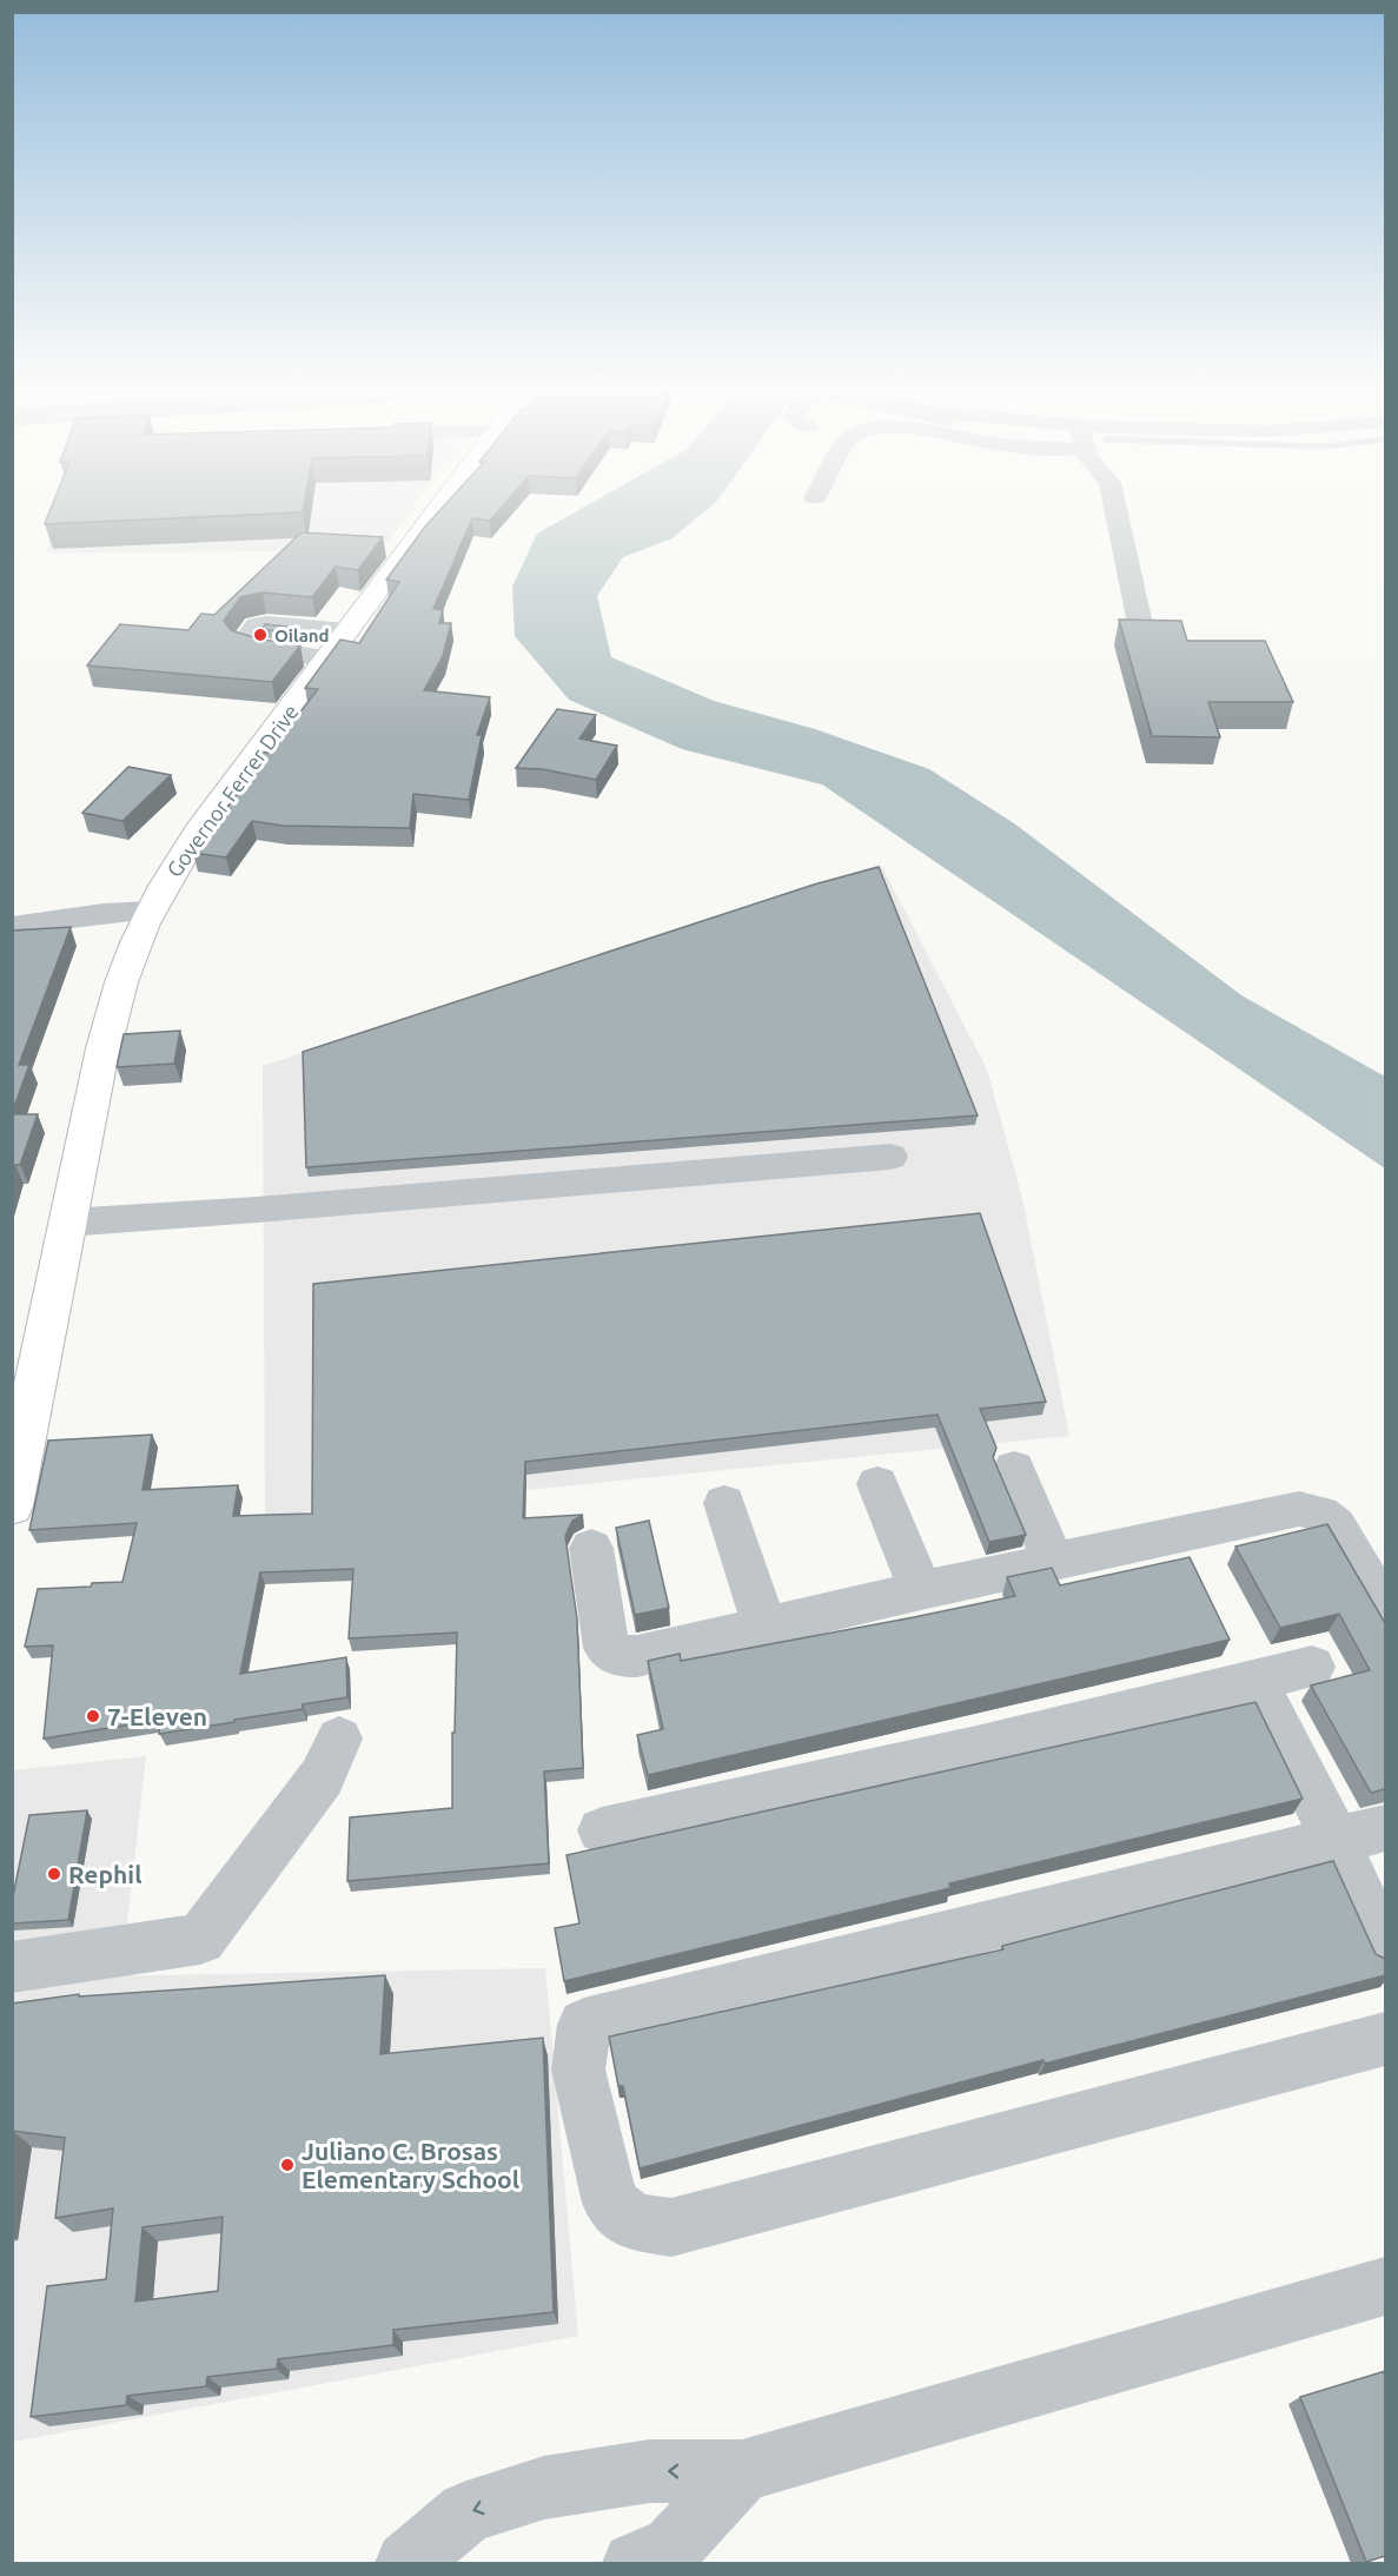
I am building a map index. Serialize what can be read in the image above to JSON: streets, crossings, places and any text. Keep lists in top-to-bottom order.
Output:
{
  "streets": {
    "main road": ["Governor Ferrer Drive"]
  },
  "places": [
    "Oiland",
    "7-Eleven",
    "Rephil",
    "Juliano C. Brosas Elementary School"
  ]
}
